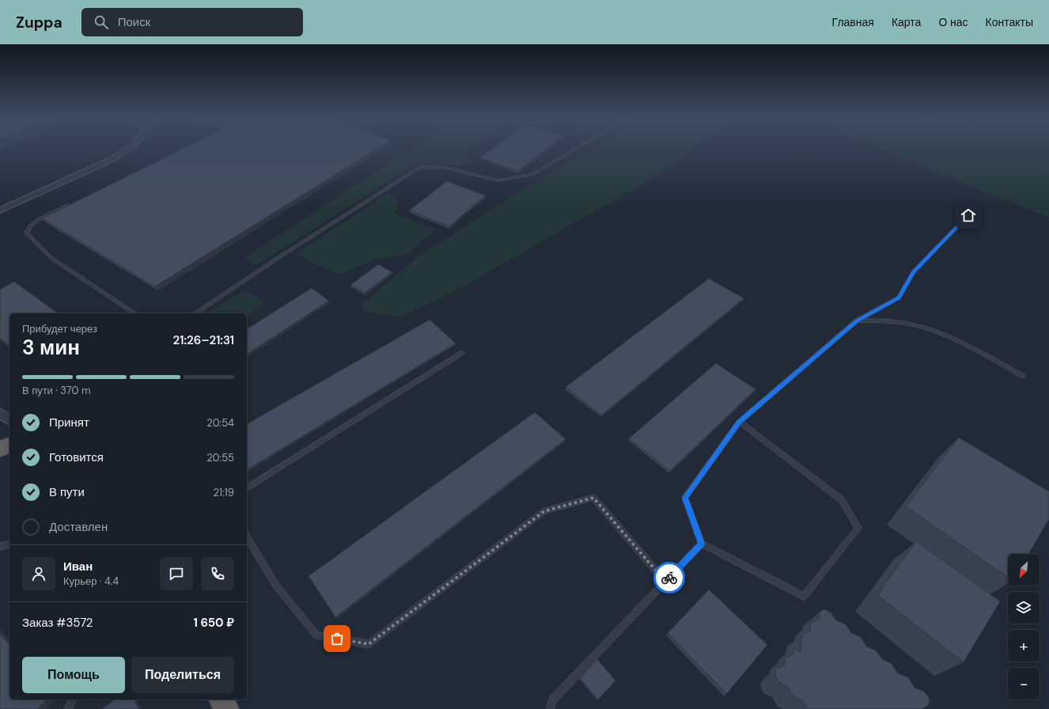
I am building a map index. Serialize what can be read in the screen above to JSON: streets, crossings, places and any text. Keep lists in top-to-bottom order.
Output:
{
  "north": "bottom left",
  "page": {
    "header": "Zuppa",
    "search": "Поиск",
    "nav": [
      "Главная",
      "Карта",
      "О нас",
      "Контакты"
    ],
    "heading": ["3 мин", "Прибудет через", "21:26–21:31"],
    "panel": [
      "Иван",
      "Курьер · 4.4",
      "Заказ #3572",
      "1 650 ₽"
    ],
    "bar": "В пути · 370 m",
    "list": [
      ["Принят", "20:54"],
      ["Готовится", "20:55"],
      ["В пути", "21:19"],
      "Доставлен"
    ],
    "map_buttons": ["+", "−"],
    "buttons": ["Помощь", "Поделиться"]
  }
}
